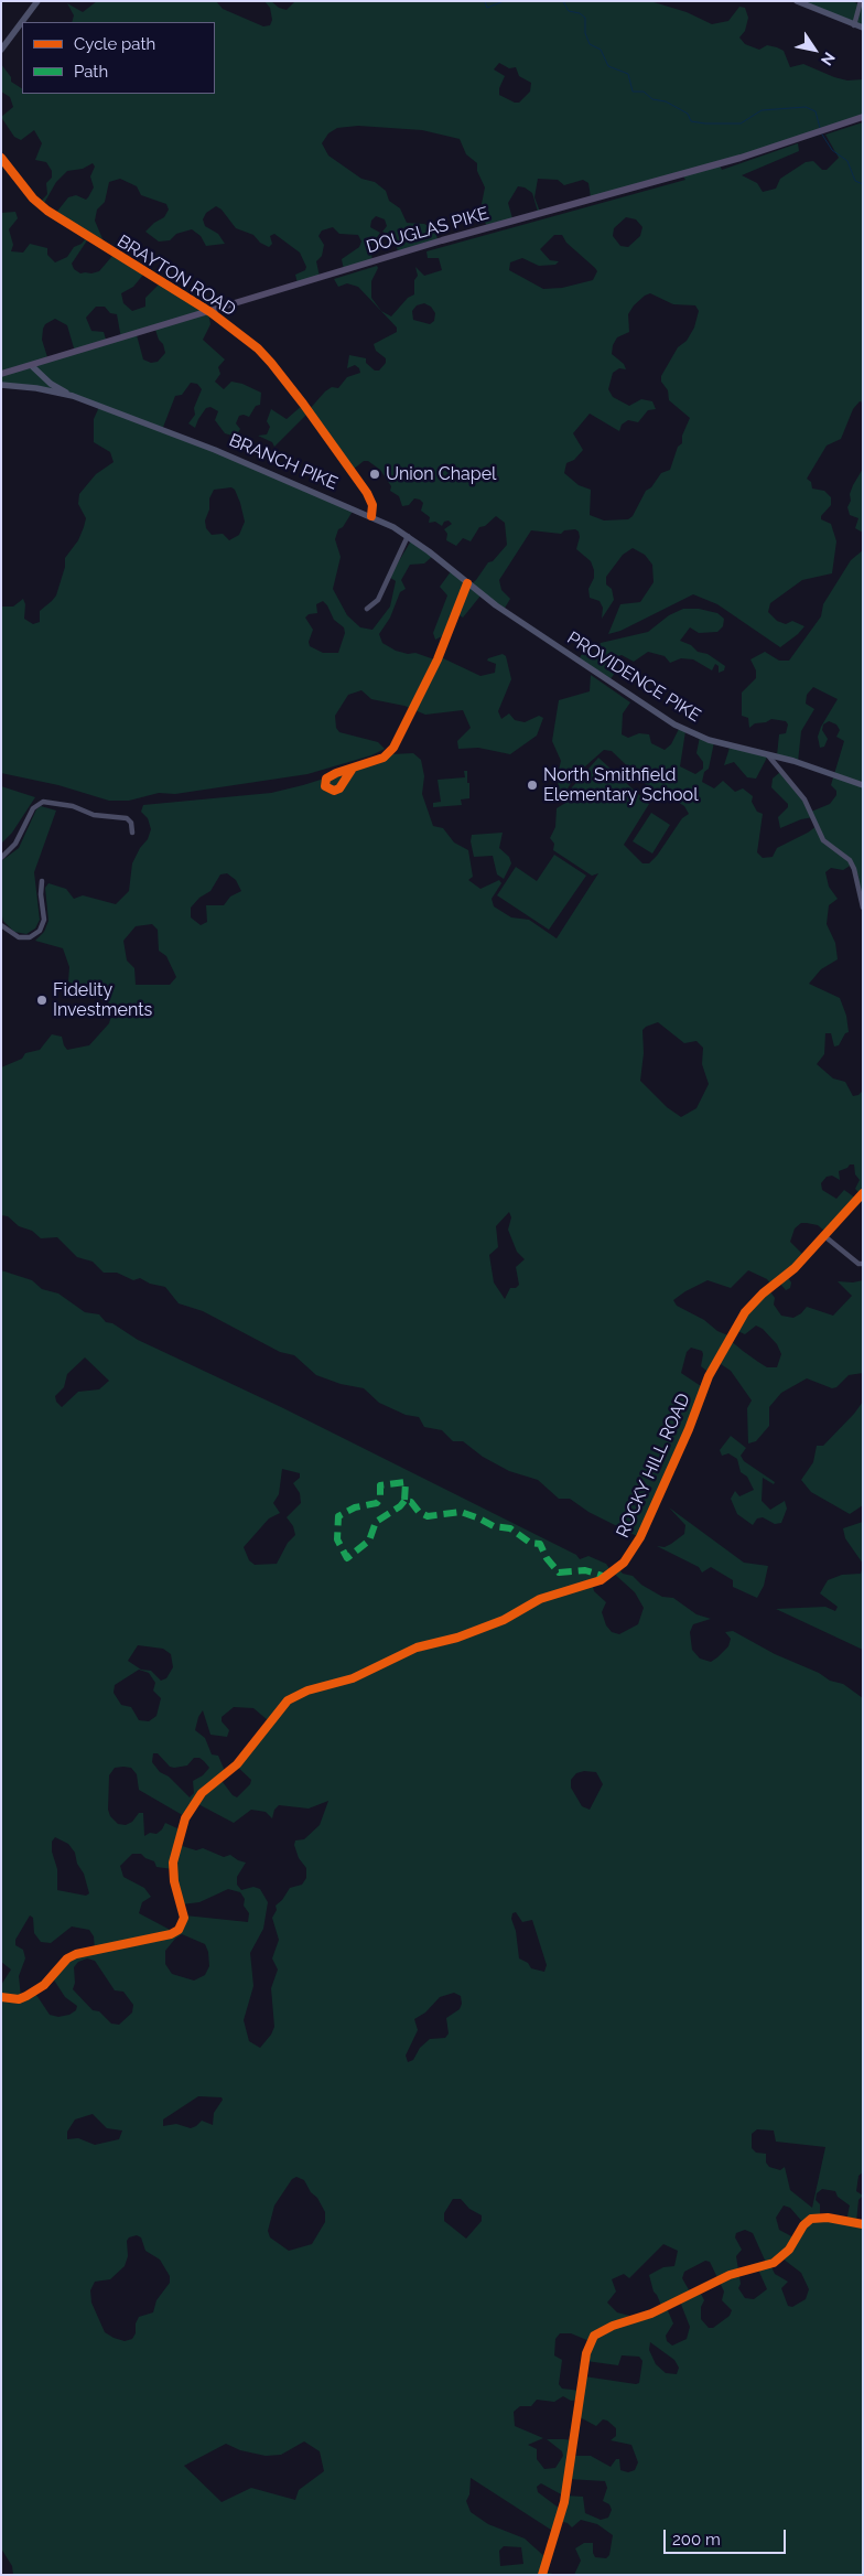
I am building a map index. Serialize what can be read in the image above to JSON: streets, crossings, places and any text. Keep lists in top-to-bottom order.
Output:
{
  "streets": {
    "main road": ["DOUGLAS PIKE"],
    "street": [
      "BRAYTON ROAD",
      "BRANCH PIKE",
      "PROVIDENCE PIKE",
      "ROCKY HILL ROAD"
    ]
  },
  "crossings": [
    ["DOUGLAS PIKE", "BRAYTON ROAD"],
    ["DOUGLAS PIKE", "BRANCH PIKE"],
    ["BRAYTON ROAD", "BRANCH PIKE"],
    ["BRANCH PIKE", "PROVIDENCE PIKE"]
  ],
  "places": ["Union Chapel", "North Smithfield Elementary School", "Fidelity Investments"],
  "legend": ["Cycle path", "Path"],
  "scale_bar": "200 m",
  "north": "bottom right"
}
